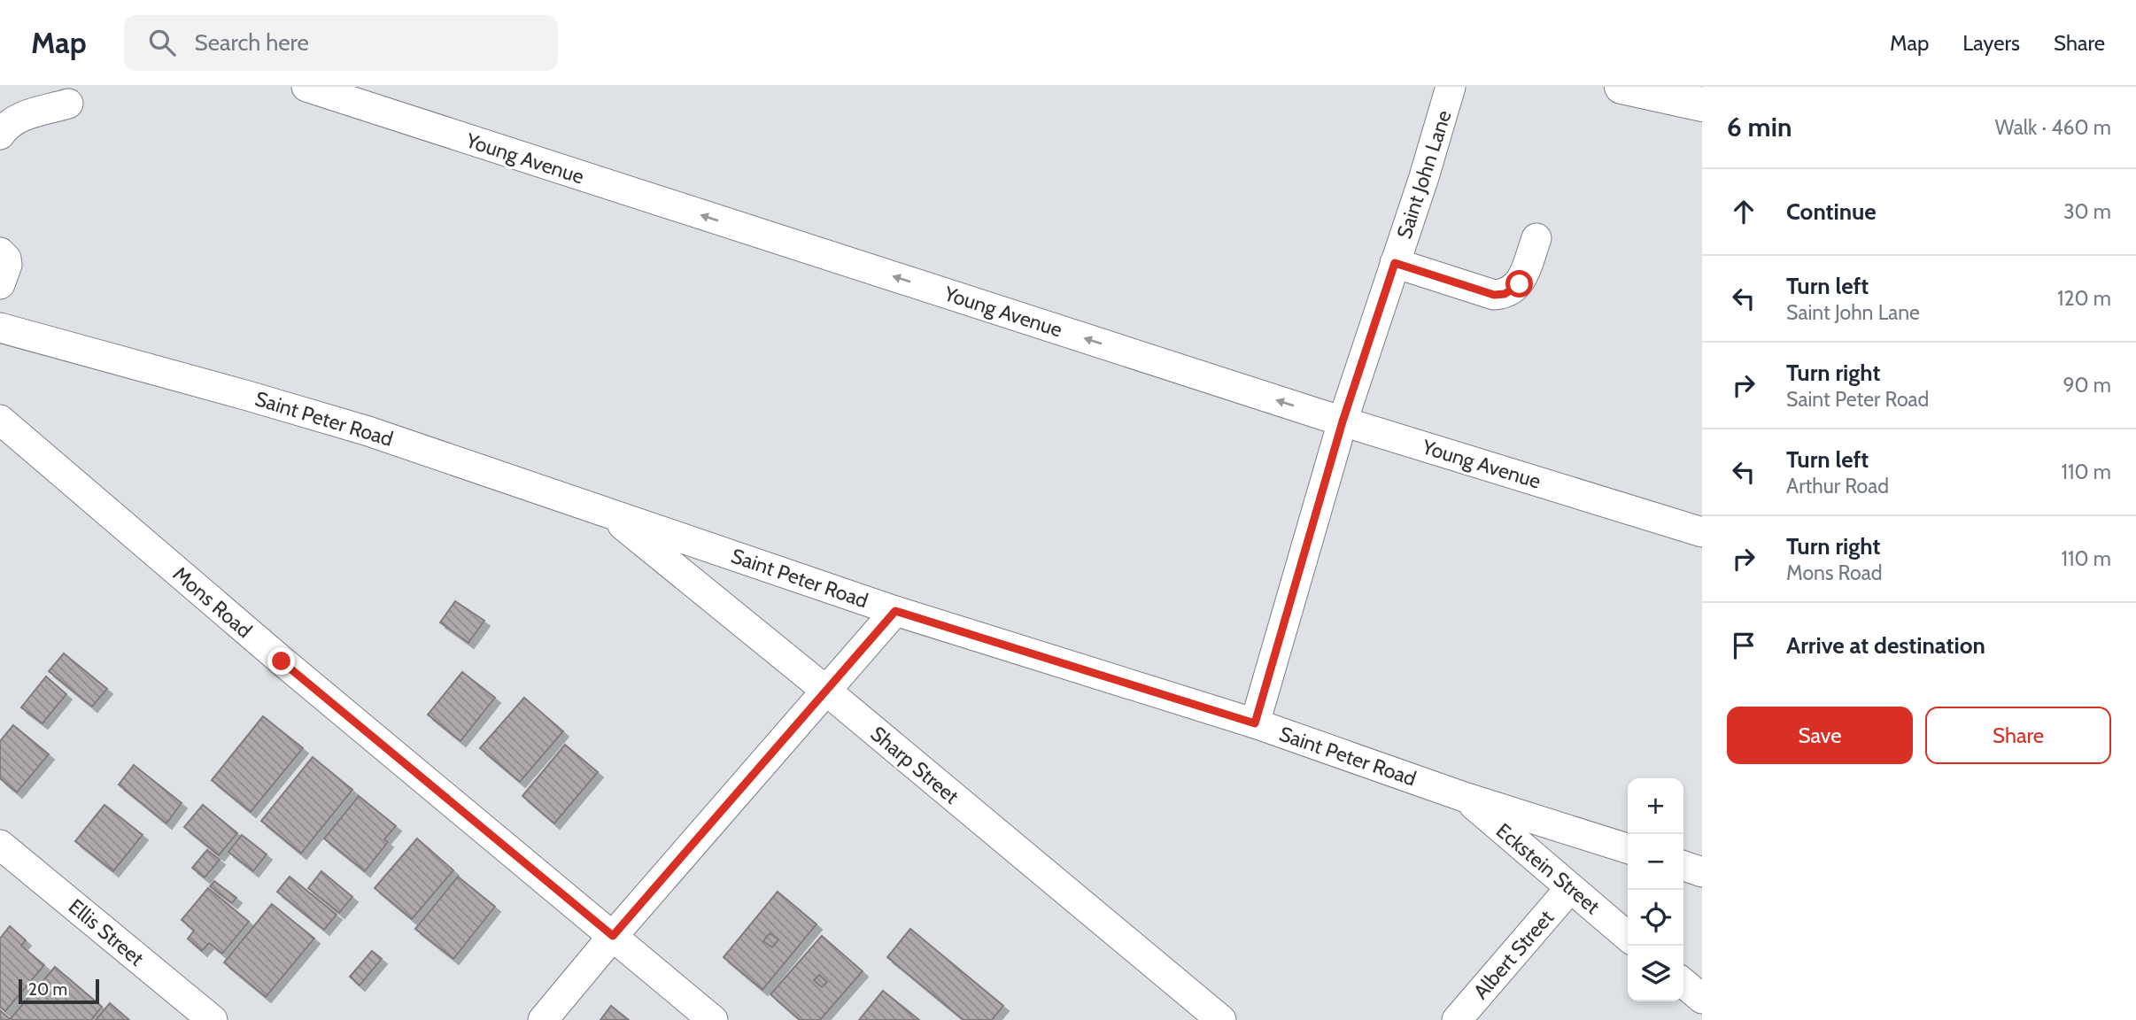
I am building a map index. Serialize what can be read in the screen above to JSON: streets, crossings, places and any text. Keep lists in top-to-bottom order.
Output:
{
  "streets": {
    "street": [
      "Young Avenue",
      "Saint John Lane",
      "Saint Peter Road",
      "Mons Road",
      "Sharp Street",
      "Eckstein Street",
      "Ellis Street",
      "Albert Street"
    ]
  },
  "crossings": [
    ["Young Avenue", "Saint John Lane"],
    ["Saint John Lane", "Saint Peter Road"],
    ["Saint Peter Road", "Sharp Street"],
    ["Saint Peter Road", "Eckstein Street"],
    ["Eckstein Street", "Albert Street"]
  ],
  "one_way": ["Young Avenue"],
  "scale_bar": "20 m",
  "page": {
    "header": "Map",
    "search": "Search here",
    "nav": ["Map", "Layers", "Share"],
    "heading": ["6 min", "Walk · 460 m"],
    "list": [
      ["Continue", "30 m"],
      ["Turn left", "Saint John Lane", "120 m"],
      ["Turn right", "Saint Peter Road", "90 m"],
      ["Turn left", "Arthur Road", "110 m"],
      ["Turn right", "Mons Road", "110 m"],
      "Arrive at destination"
    ],
    "buttons": ["Save", "Share"],
    "map_buttons": ["+", "−"],
    "scale": "20 m"
  }
}
